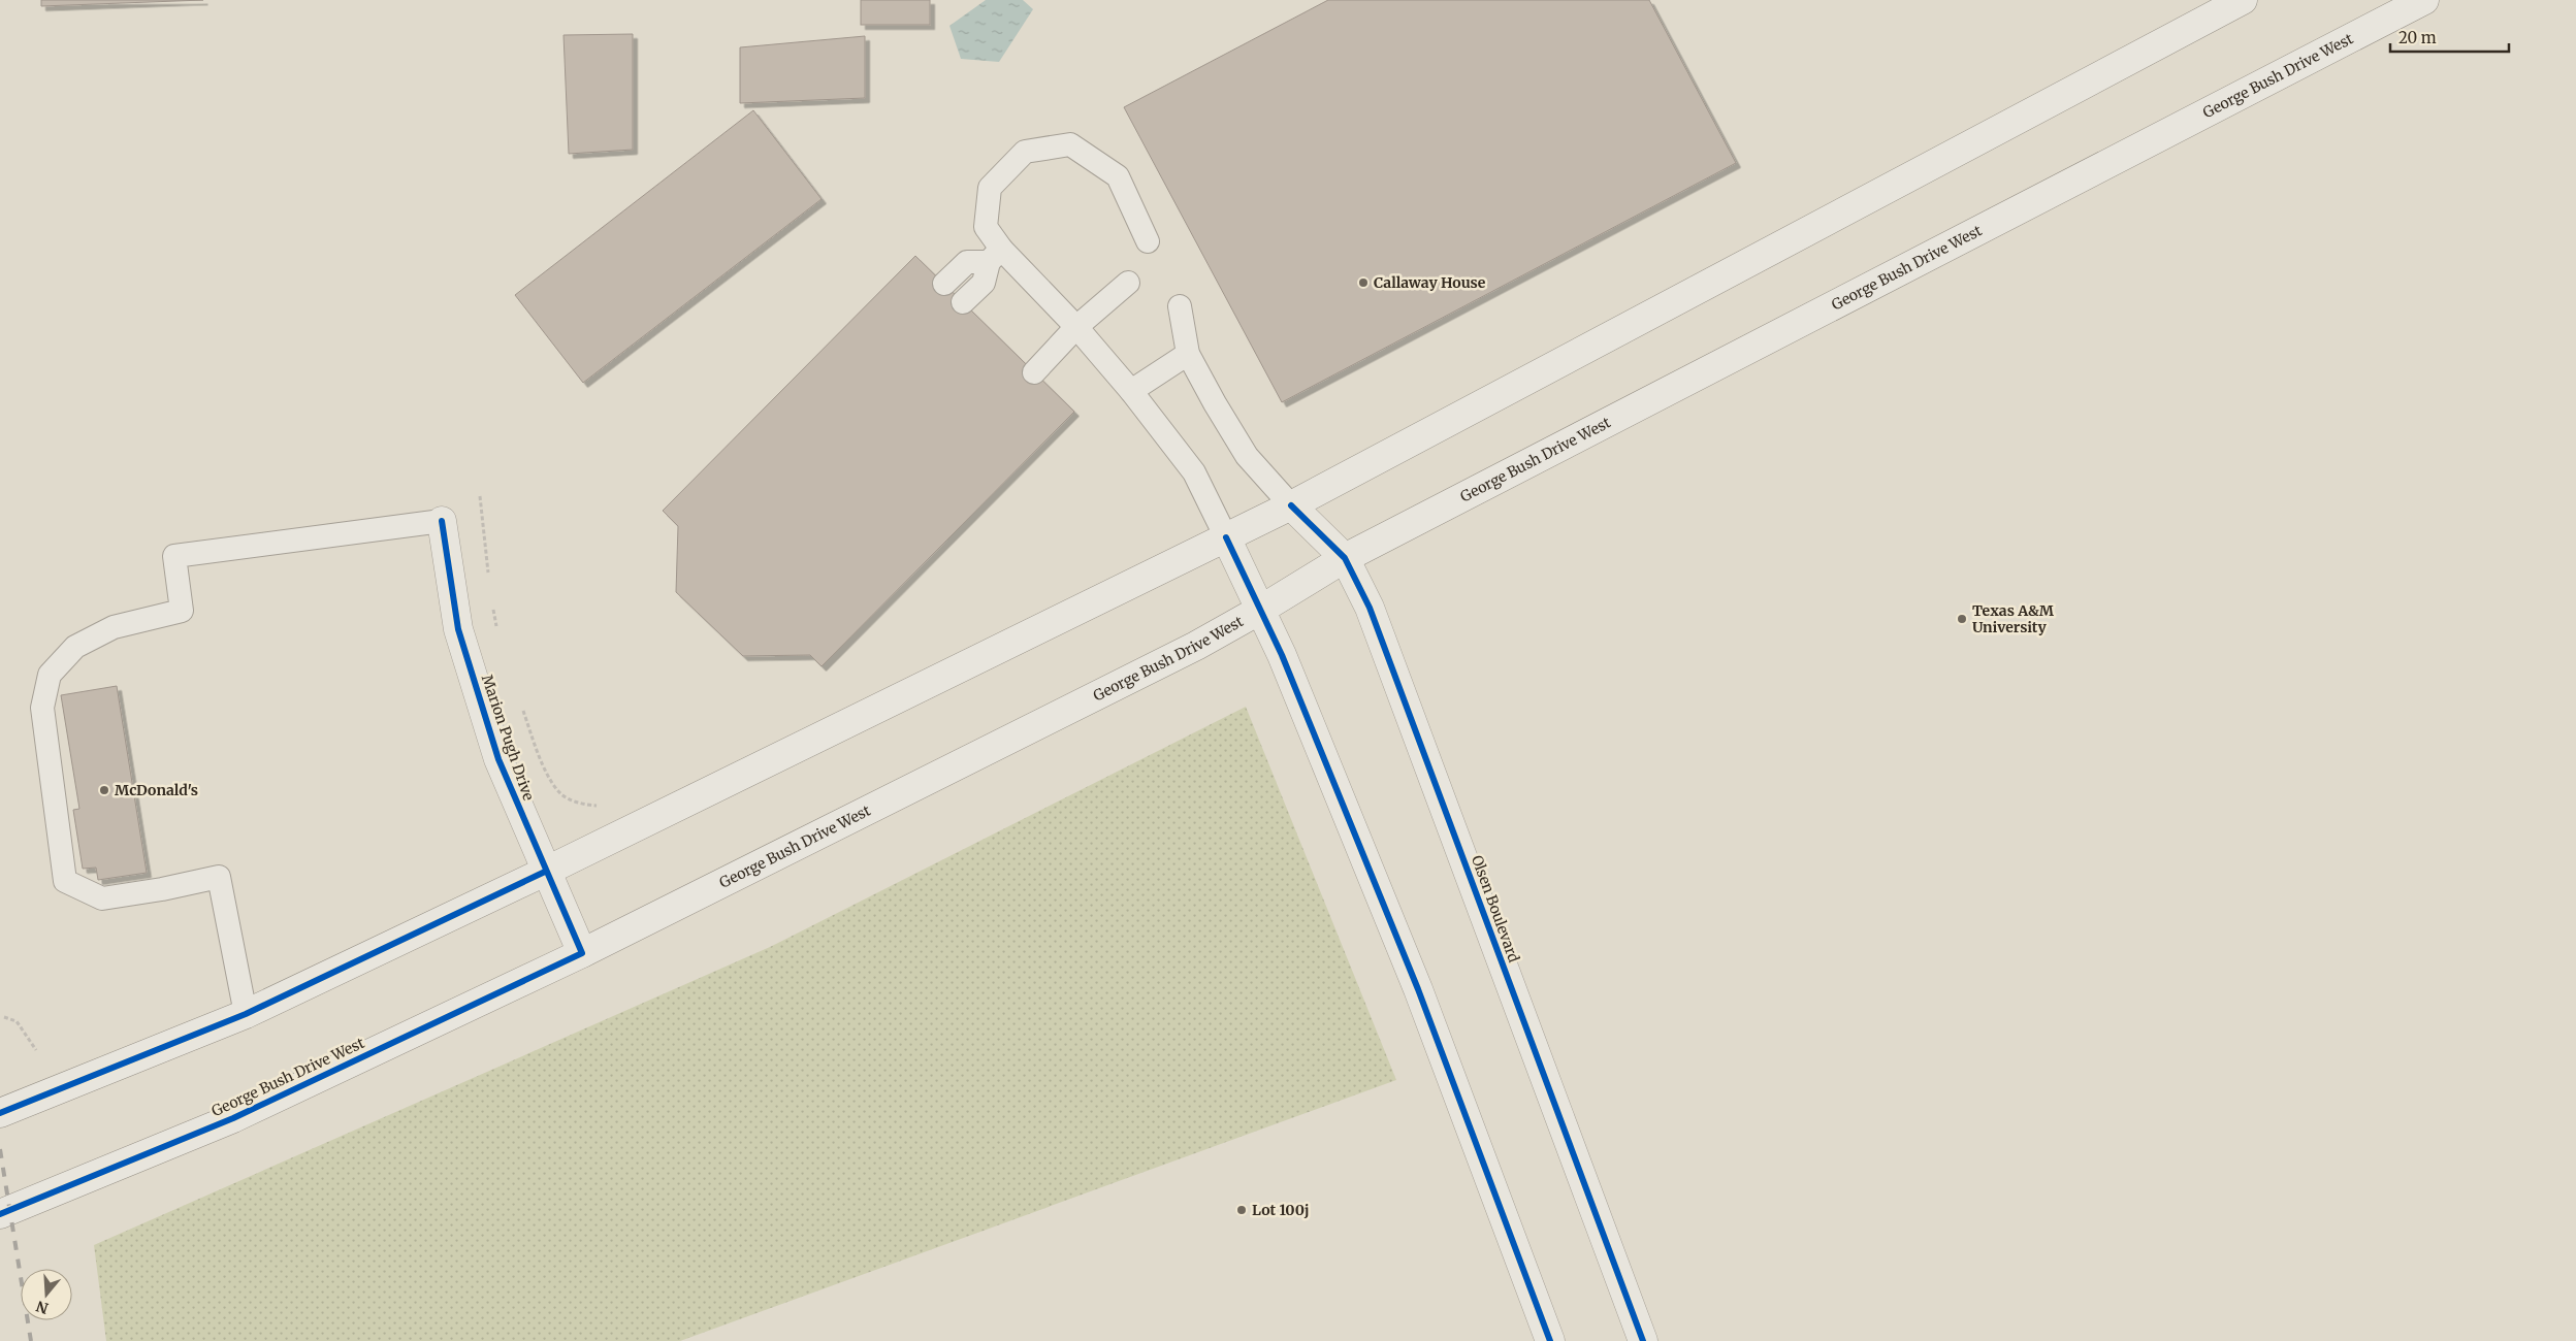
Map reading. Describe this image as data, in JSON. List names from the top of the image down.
{
  "streets": {
    "main road": ["George Bush Drive West", "Marion Pugh Drive", "Olsen Boulevard"]
  },
  "crossings": [
    ["George Bush Drive West", "Marion Pugh Drive"],
    ["George Bush Drive West", "Olsen Boulevard"]
  ],
  "places": [
    "Callaway House",
    "Texas A&M University",
    "McDonald's",
    "Lot 100j"
  ],
  "scale_bar": "20 m",
  "north": "bottom"
}
